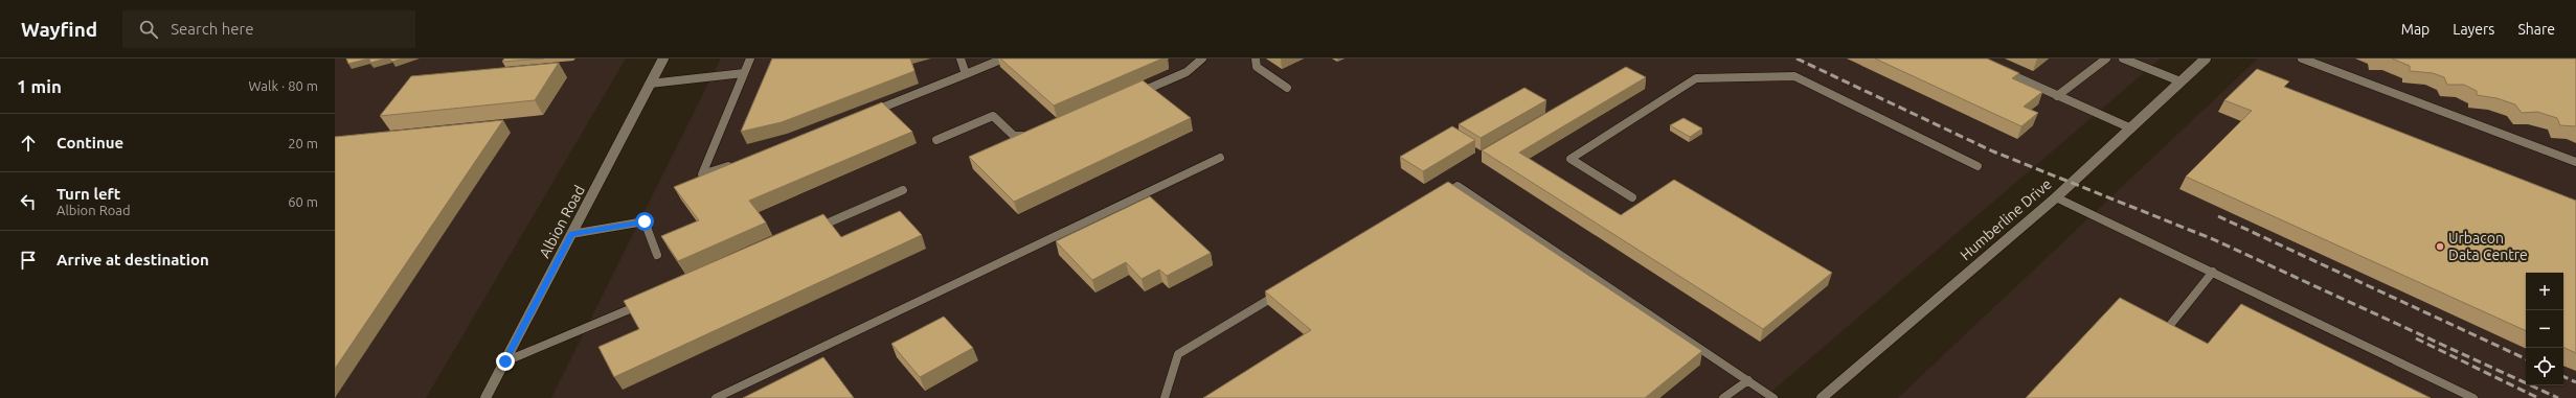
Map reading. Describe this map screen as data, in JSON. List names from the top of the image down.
{
  "streets": {
    "street": ["Humberline Drive", "Albion Road"]
  },
  "places": ["Urbacon Data Centre"],
  "page": {
    "header": "Wayfind",
    "search": "Search here",
    "nav": ["Map", "Layers", "Share"],
    "heading": ["1 min", "Walk · 80 m"],
    "list": [
      ["Continue", "20 m"],
      ["Turn left", "Albion Road", "60 m"],
      "Arrive at destination"
    ],
    "map_buttons": ["+", "−"]
  }
}
